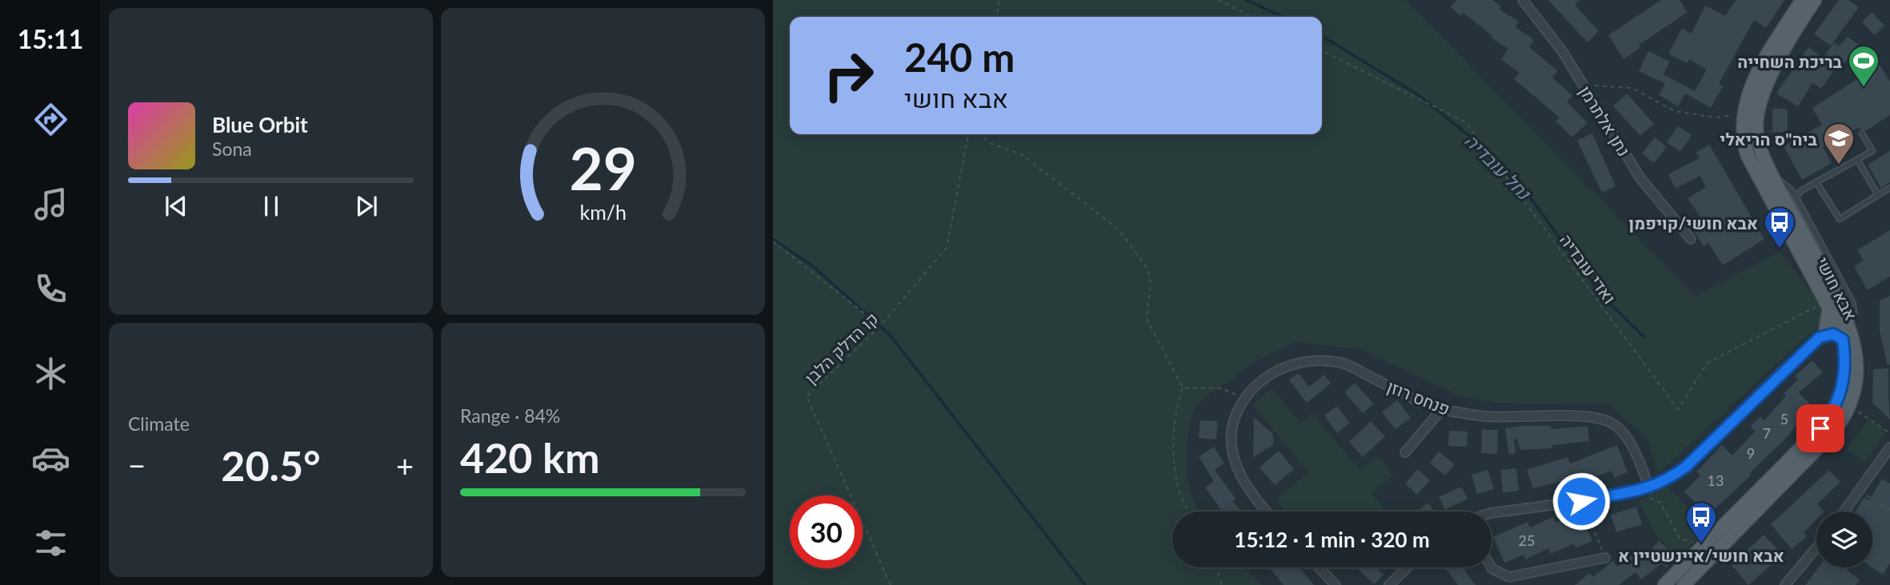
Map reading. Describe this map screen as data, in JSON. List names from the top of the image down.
{
  "streets": {
    "main road": ["אבא חושי"],
    "street": ["נתן אלתרמן", "פנחס רוזן"],
    "path": ["ואדי עובדיה", "קו הדלק הלבן"]
  },
  "crossings": [
    ["ואדי עובדיה", "אבא חושי"]
  ],
  "water": ["נחל עובדיה"],
  "places": {
    "sports": ["בריכת השחייה"],
    "school or university": ["ביה\"ס הריאלי"],
    "bus stop": ["אבא חושי/קויפמן", "אבא חושי/איינשטיין א"]
  },
  "house_numbers": [
    "5",
    "7",
    "9",
    "13",
    "25"
  ],
  "page": {
    "tabs": "15:11",
    "turn": ["240 m", "אבא חושי"],
    "song": ["Blue Orbit", "Sona"],
    "tile": [
      "Climate",
      ["Range · 84%", "420 km"]
    ],
    "heat": ["−", "20.5°", "+"],
    "limit": "30",
    "trip": "15:12 · 1 min · 320 m",
    "gauge": ["29", "km/h"]
  }
}
